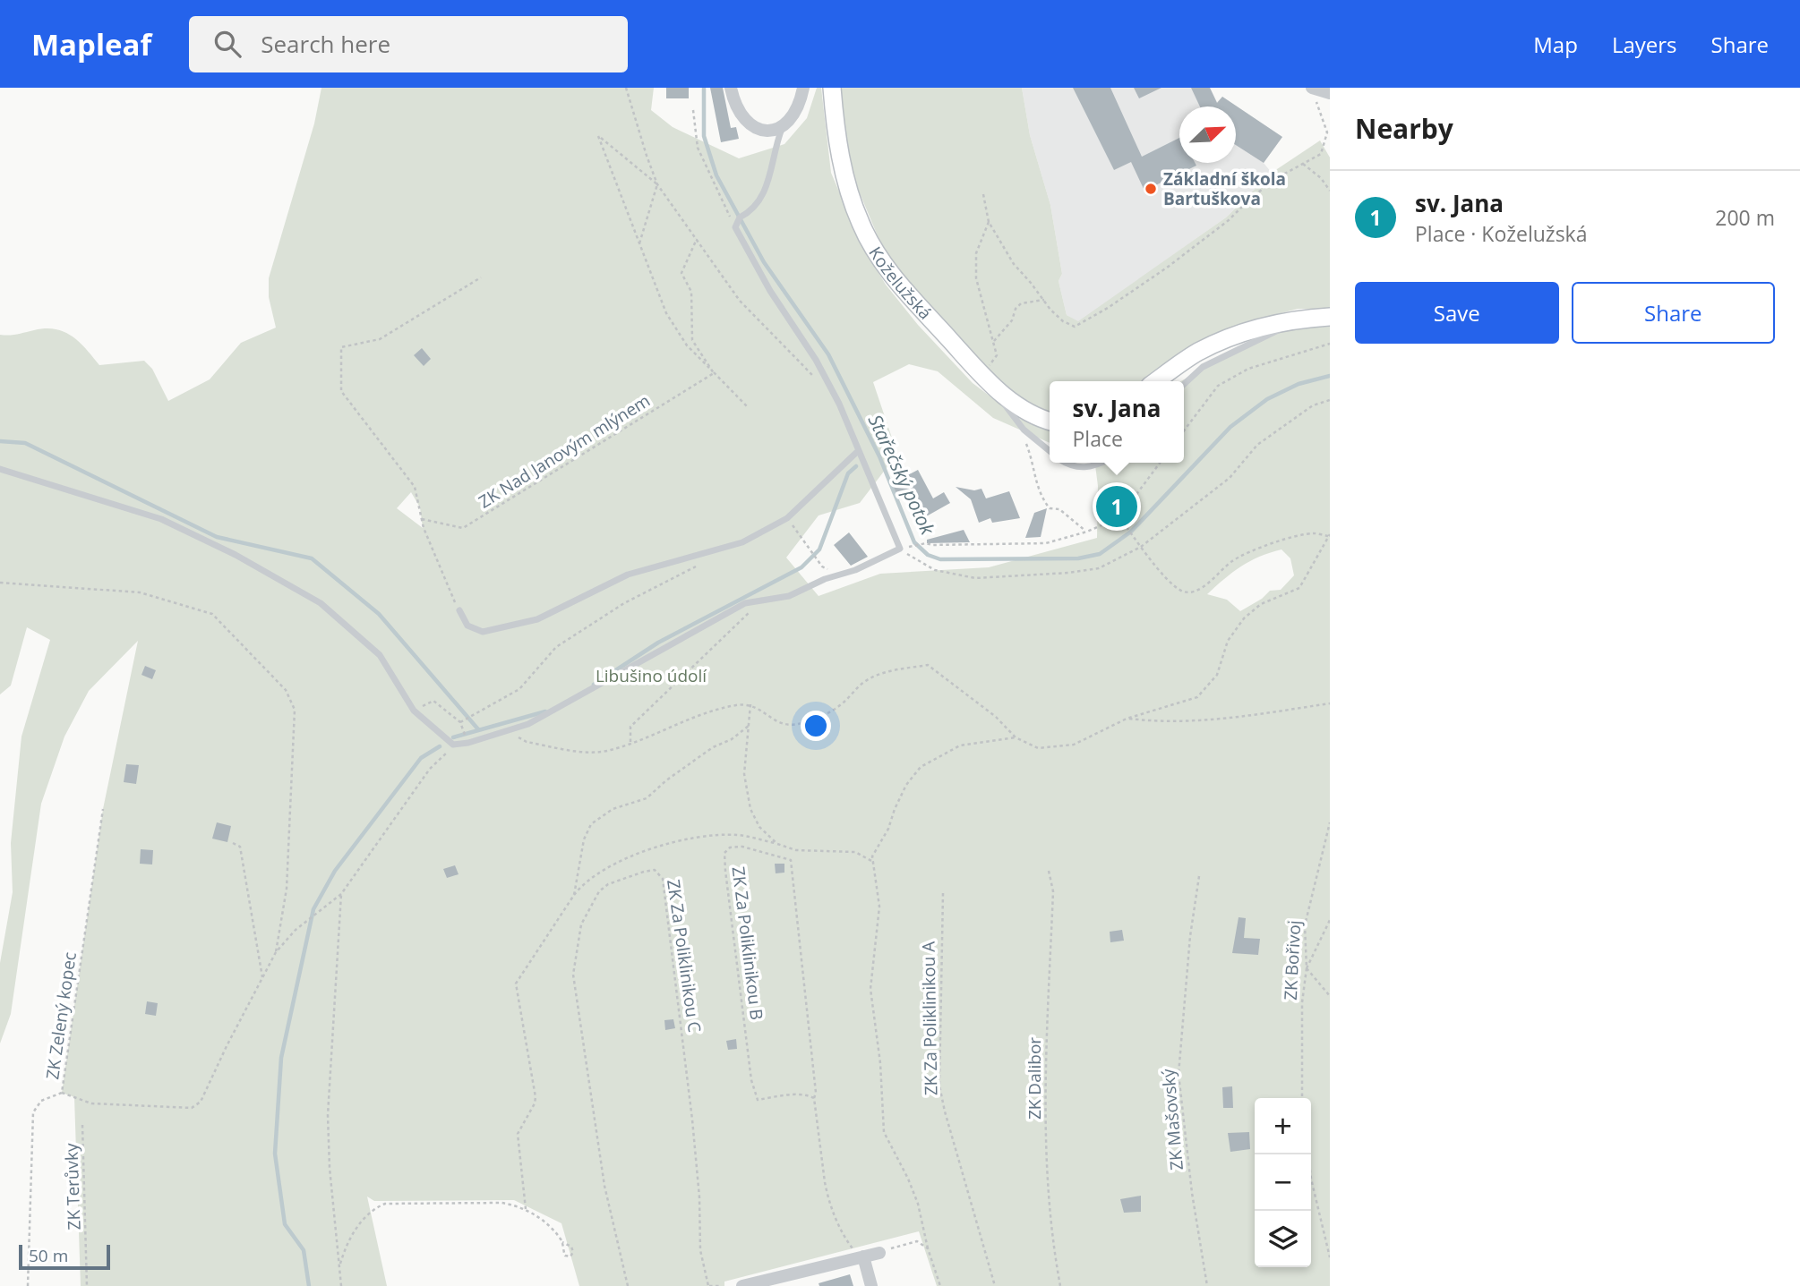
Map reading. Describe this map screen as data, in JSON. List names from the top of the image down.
{
  "streets": {
    "main road": ["Koželužská"],
    "path": [
      "ZK Nad Janovým mlýnem",
      "ZK Za Poliklinikou B",
      "ZK Za Poliklinikou C",
      "ZK Bořivoj",
      "ZK Zelený kopec",
      "ZK Za Poliklinikou A",
      "ZK Dalibor",
      "ZK Mašovský",
      "ZK Terůvky"
    ]
  },
  "water": ["Stařečský potok"],
  "parks": ["Libušino údolí"],
  "places": ["Základní škola Bartuškova"],
  "scale_bar": "50 m",
  "north": "top right",
  "page": {
    "header": "Mapleaf",
    "search": "Search here",
    "nav": ["Map", "Layers", "Share"],
    "heading": "Nearby",
    "list": [
      {
        "mark": "1",
        "name": "sv. Jana",
        "note": "Place · Koželužská",
        "value": "200 m"
      }
    ],
    "buttons": ["Save", "Share"],
    "popup": ["sv. Jana", "Place"],
    "pins": "1",
    "map_buttons": ["+", "−"],
    "scale": "50 m"
  }
}
